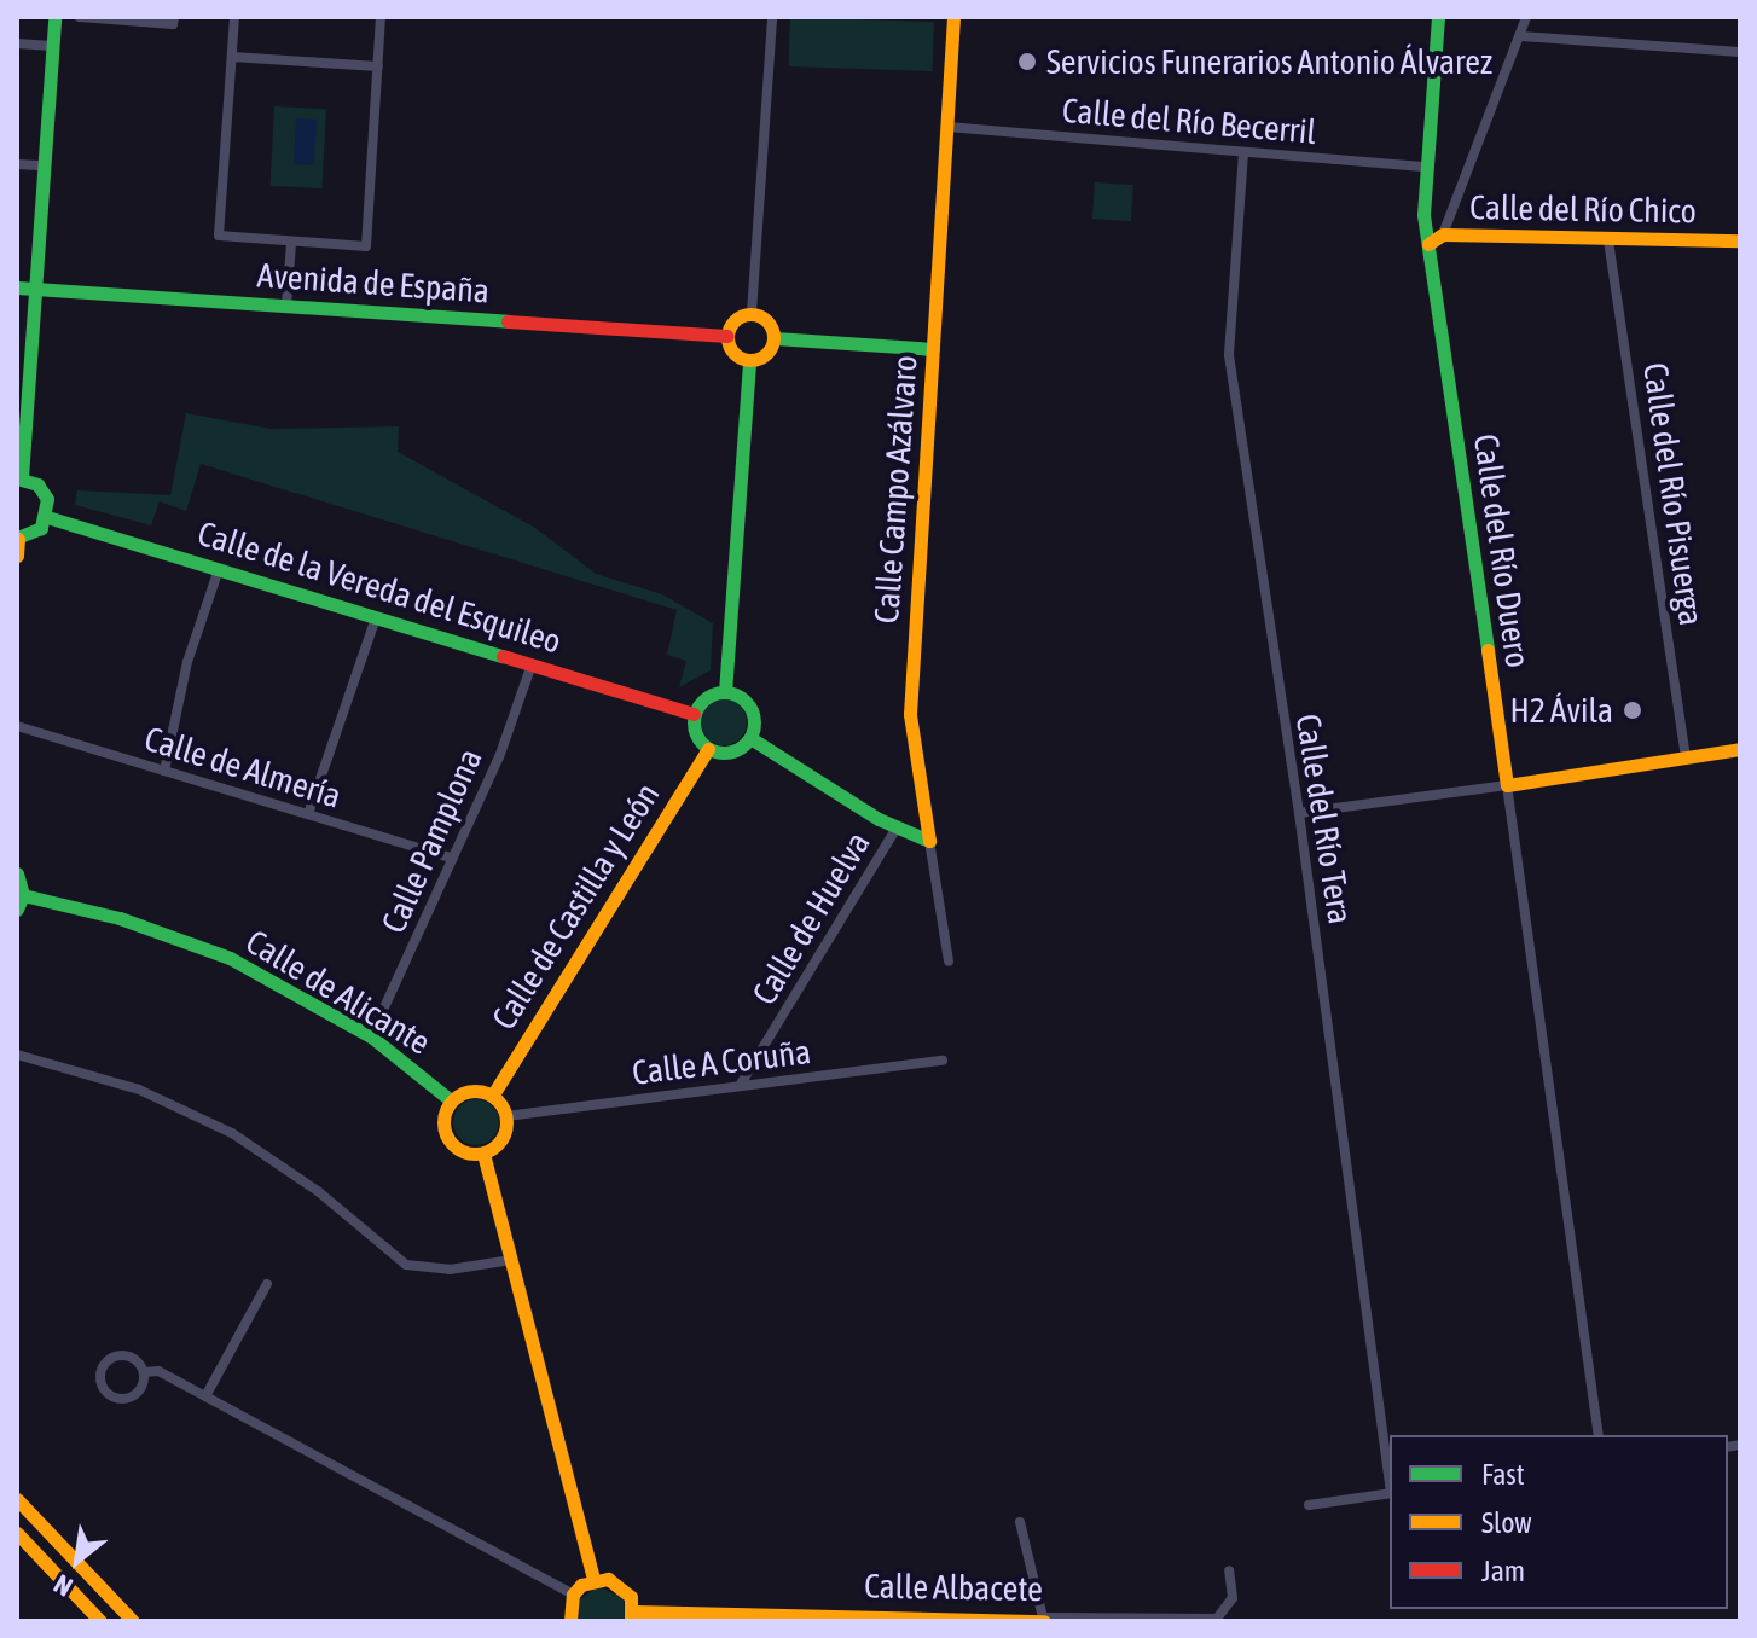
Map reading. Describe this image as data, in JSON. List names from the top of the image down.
{
  "streets": {
    "main road": [
      "Calle del Río Chico",
      "Avenida de España",
      "Calle Campo Azálvaro",
      "Calle del Río Duero",
      "Calle de la Vereda del Esquileo",
      "Calle de Castilla y León",
      "Calle de Alicante",
      "Calle Albacete"
    ],
    "street": [
      "Calle del Río Becerril",
      "Calle del Río Pisuerga",
      "Calle de Almería",
      "Calle del Río Tera",
      "Calle Pamplona",
      "Calle de Huelva",
      "Calle A Coruña"
    ]
  },
  "crossings": [
    ["Calle del Río Becerril", "Calle Campo Azálvaro"],
    ["Calle del Río Becerril", "Calle del Río Duero"],
    ["Calle del Río Becerril", "Calle del Río Tera"],
    ["Calle del Río Chico", "Calle del Río Pisuerga"],
    ["Calle del Río Chico", "Calle del Río Duero"],
    ["Calle de la Vereda del Esquileo", "Calle Pamplona"],
    ["Calle de la Vereda del Esquileo", "Calle de Castilla y León"],
    ["Calle de Almería", "Calle Pamplona"],
    ["Calle Pamplona", "Calle de Alicante"],
    ["Calle de Castilla y León", "Calle de Alicante"],
    ["Calle de Castilla y León", "Calle A Coruña"],
    ["Calle de Huelva", "Calle A Coruña"],
    ["Calle de Alicante", "Calle A Coruña"]
  ],
  "places": ["Servicios Funerarios Antonio Álvarez", "H2 Ávila"],
  "legend": ["Fast", "Slow", "Jam"],
  "north": "bottom left"
}
